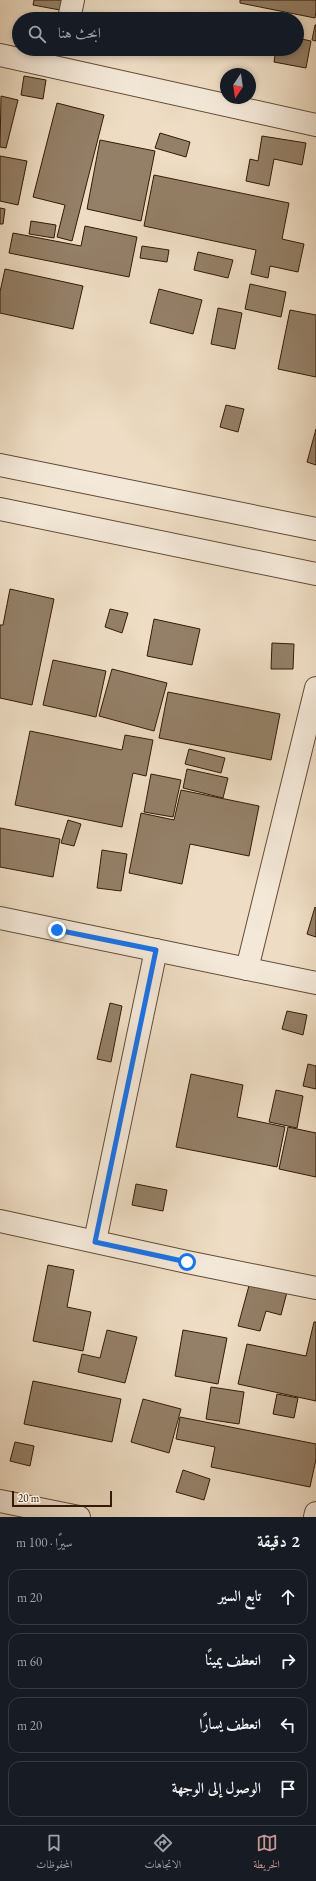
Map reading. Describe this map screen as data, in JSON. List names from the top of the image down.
{
  "scale_bar": "20 m",
  "north": "bottom",
  "page": {
    "search": "ابحث هنا",
    "scale": "20 m",
    "heading": ["2 دقيقة", "سيرًا · 100 m"],
    "list": [
      ["تابع السير", "20 m"],
      ["انعطف يمينًا", "60 m"],
      ["انعطف يسارًا", "20 m"],
      "الوصول إلى الوجهة"
    ],
    "nav": ["الخريطة", "الاتجاهات", "المحفوظات"]
  }
}
